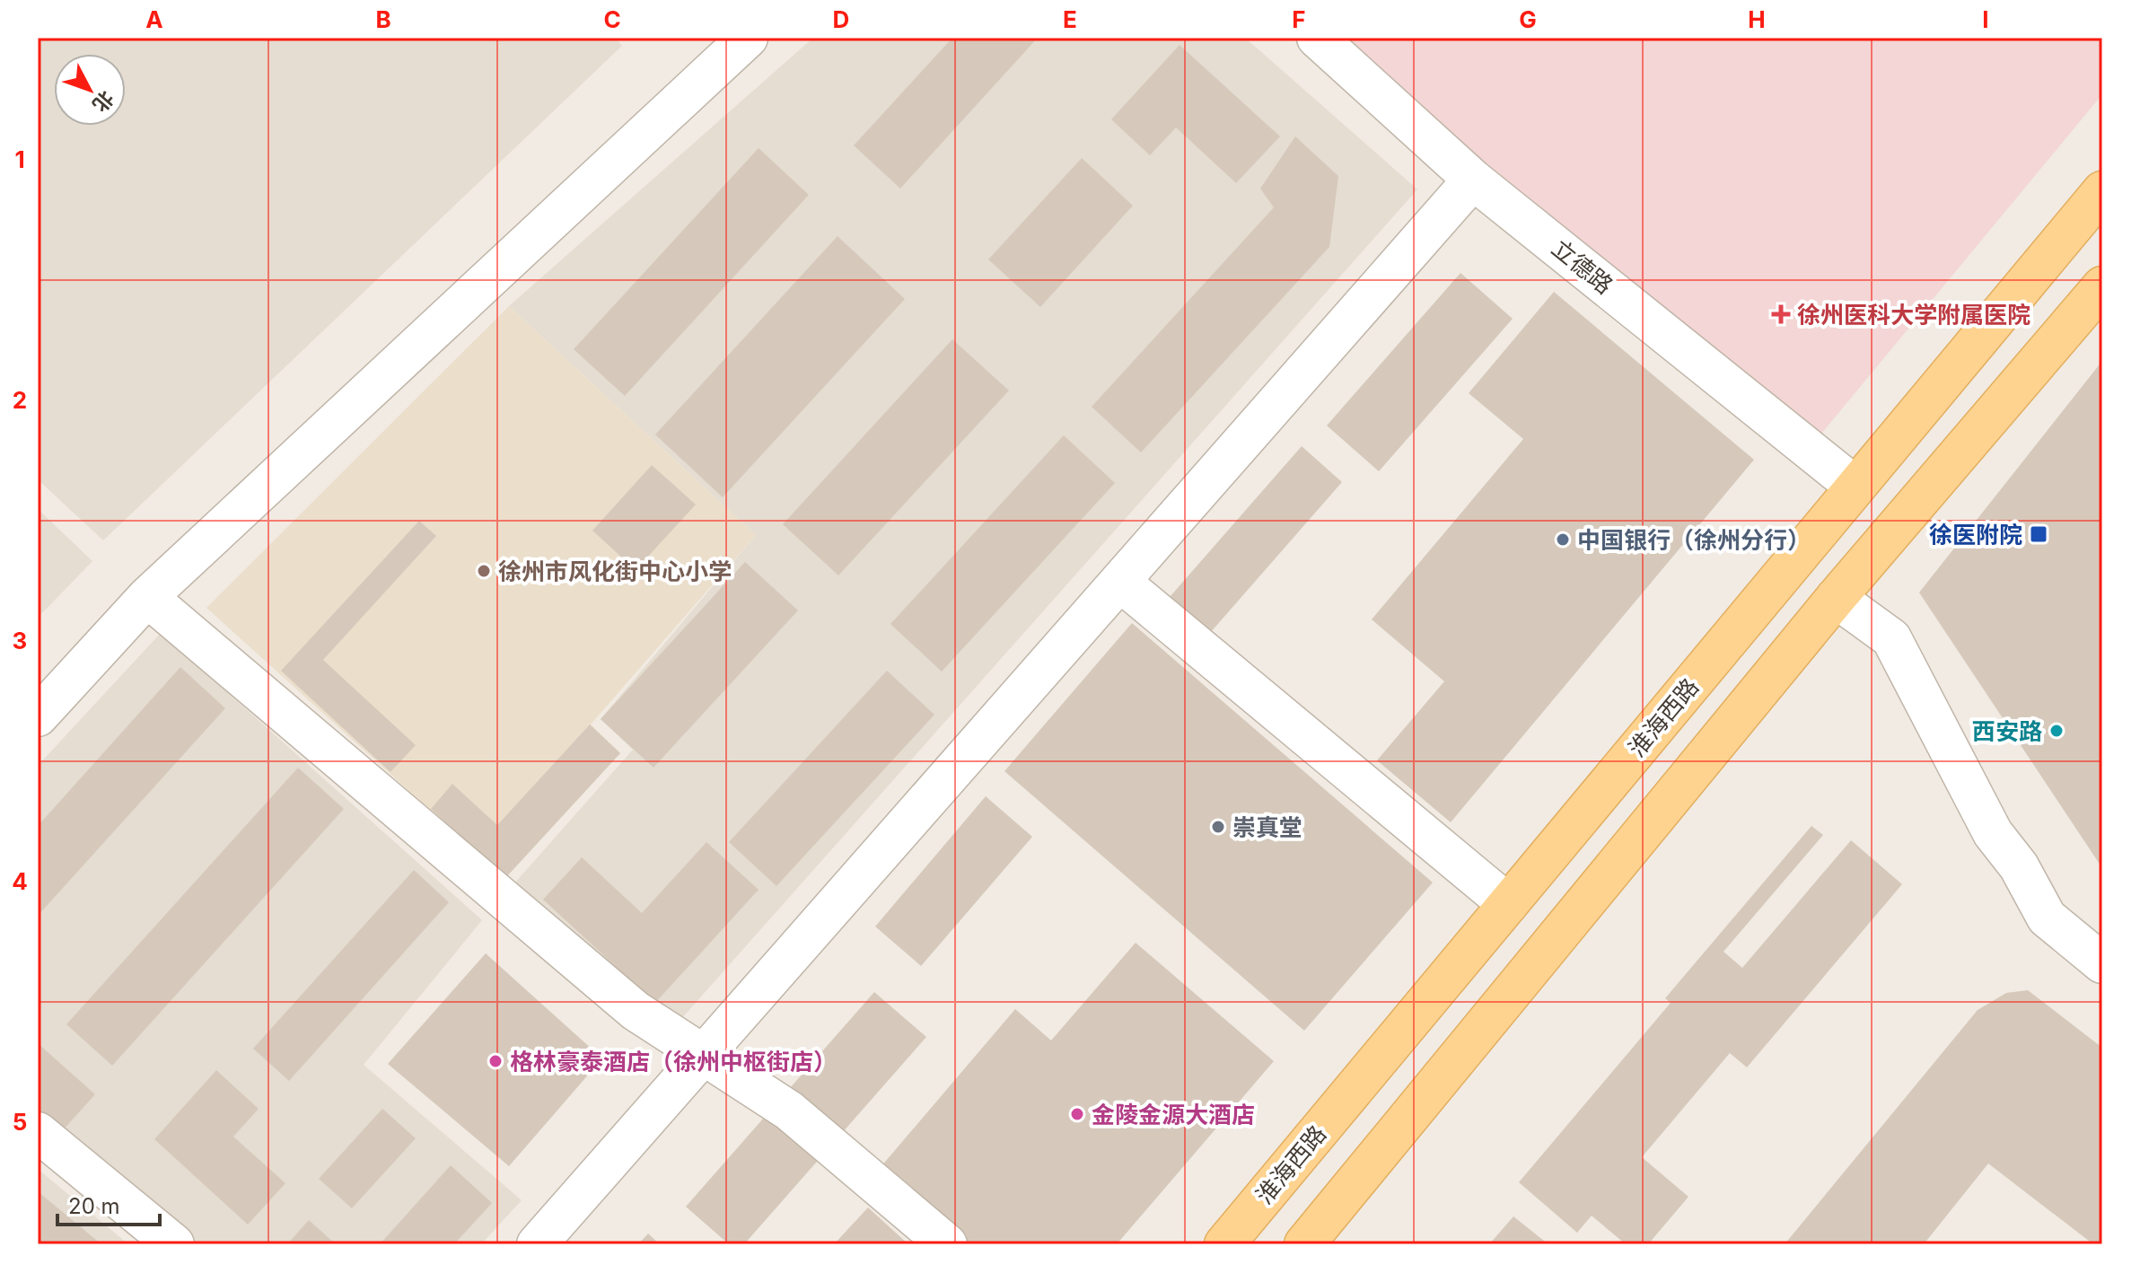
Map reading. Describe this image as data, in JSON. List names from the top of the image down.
{
  "streets": {
    "main road": ["淮海西路"],
    "street": ["立德路"]
  },
  "crossings": [
    ["立德路", "淮海西路"]
  ],
  "places": {
    "health": ["徐州医科大学附属医院"],
    "transit": ["徐医附院"],
    "other": [
      "中国银行（徐州分行）",
      "徐州市风化街中心小学",
      "西安路",
      "崇真堂",
      "格林豪泰酒店（徐州中枢街店）",
      "金陵金源大酒店"
    ]
  },
  "scale_bar": "20 m",
  "north": "bottom right",
  "grid": {
    "columns": [
      "A",
      "B",
      "C",
      "D",
      "E",
      "F",
      "G",
      "H",
      "I"
    ],
    "rows": [
      "1",
      "2",
      "3",
      "4",
      "5"
    ]
  }
}
